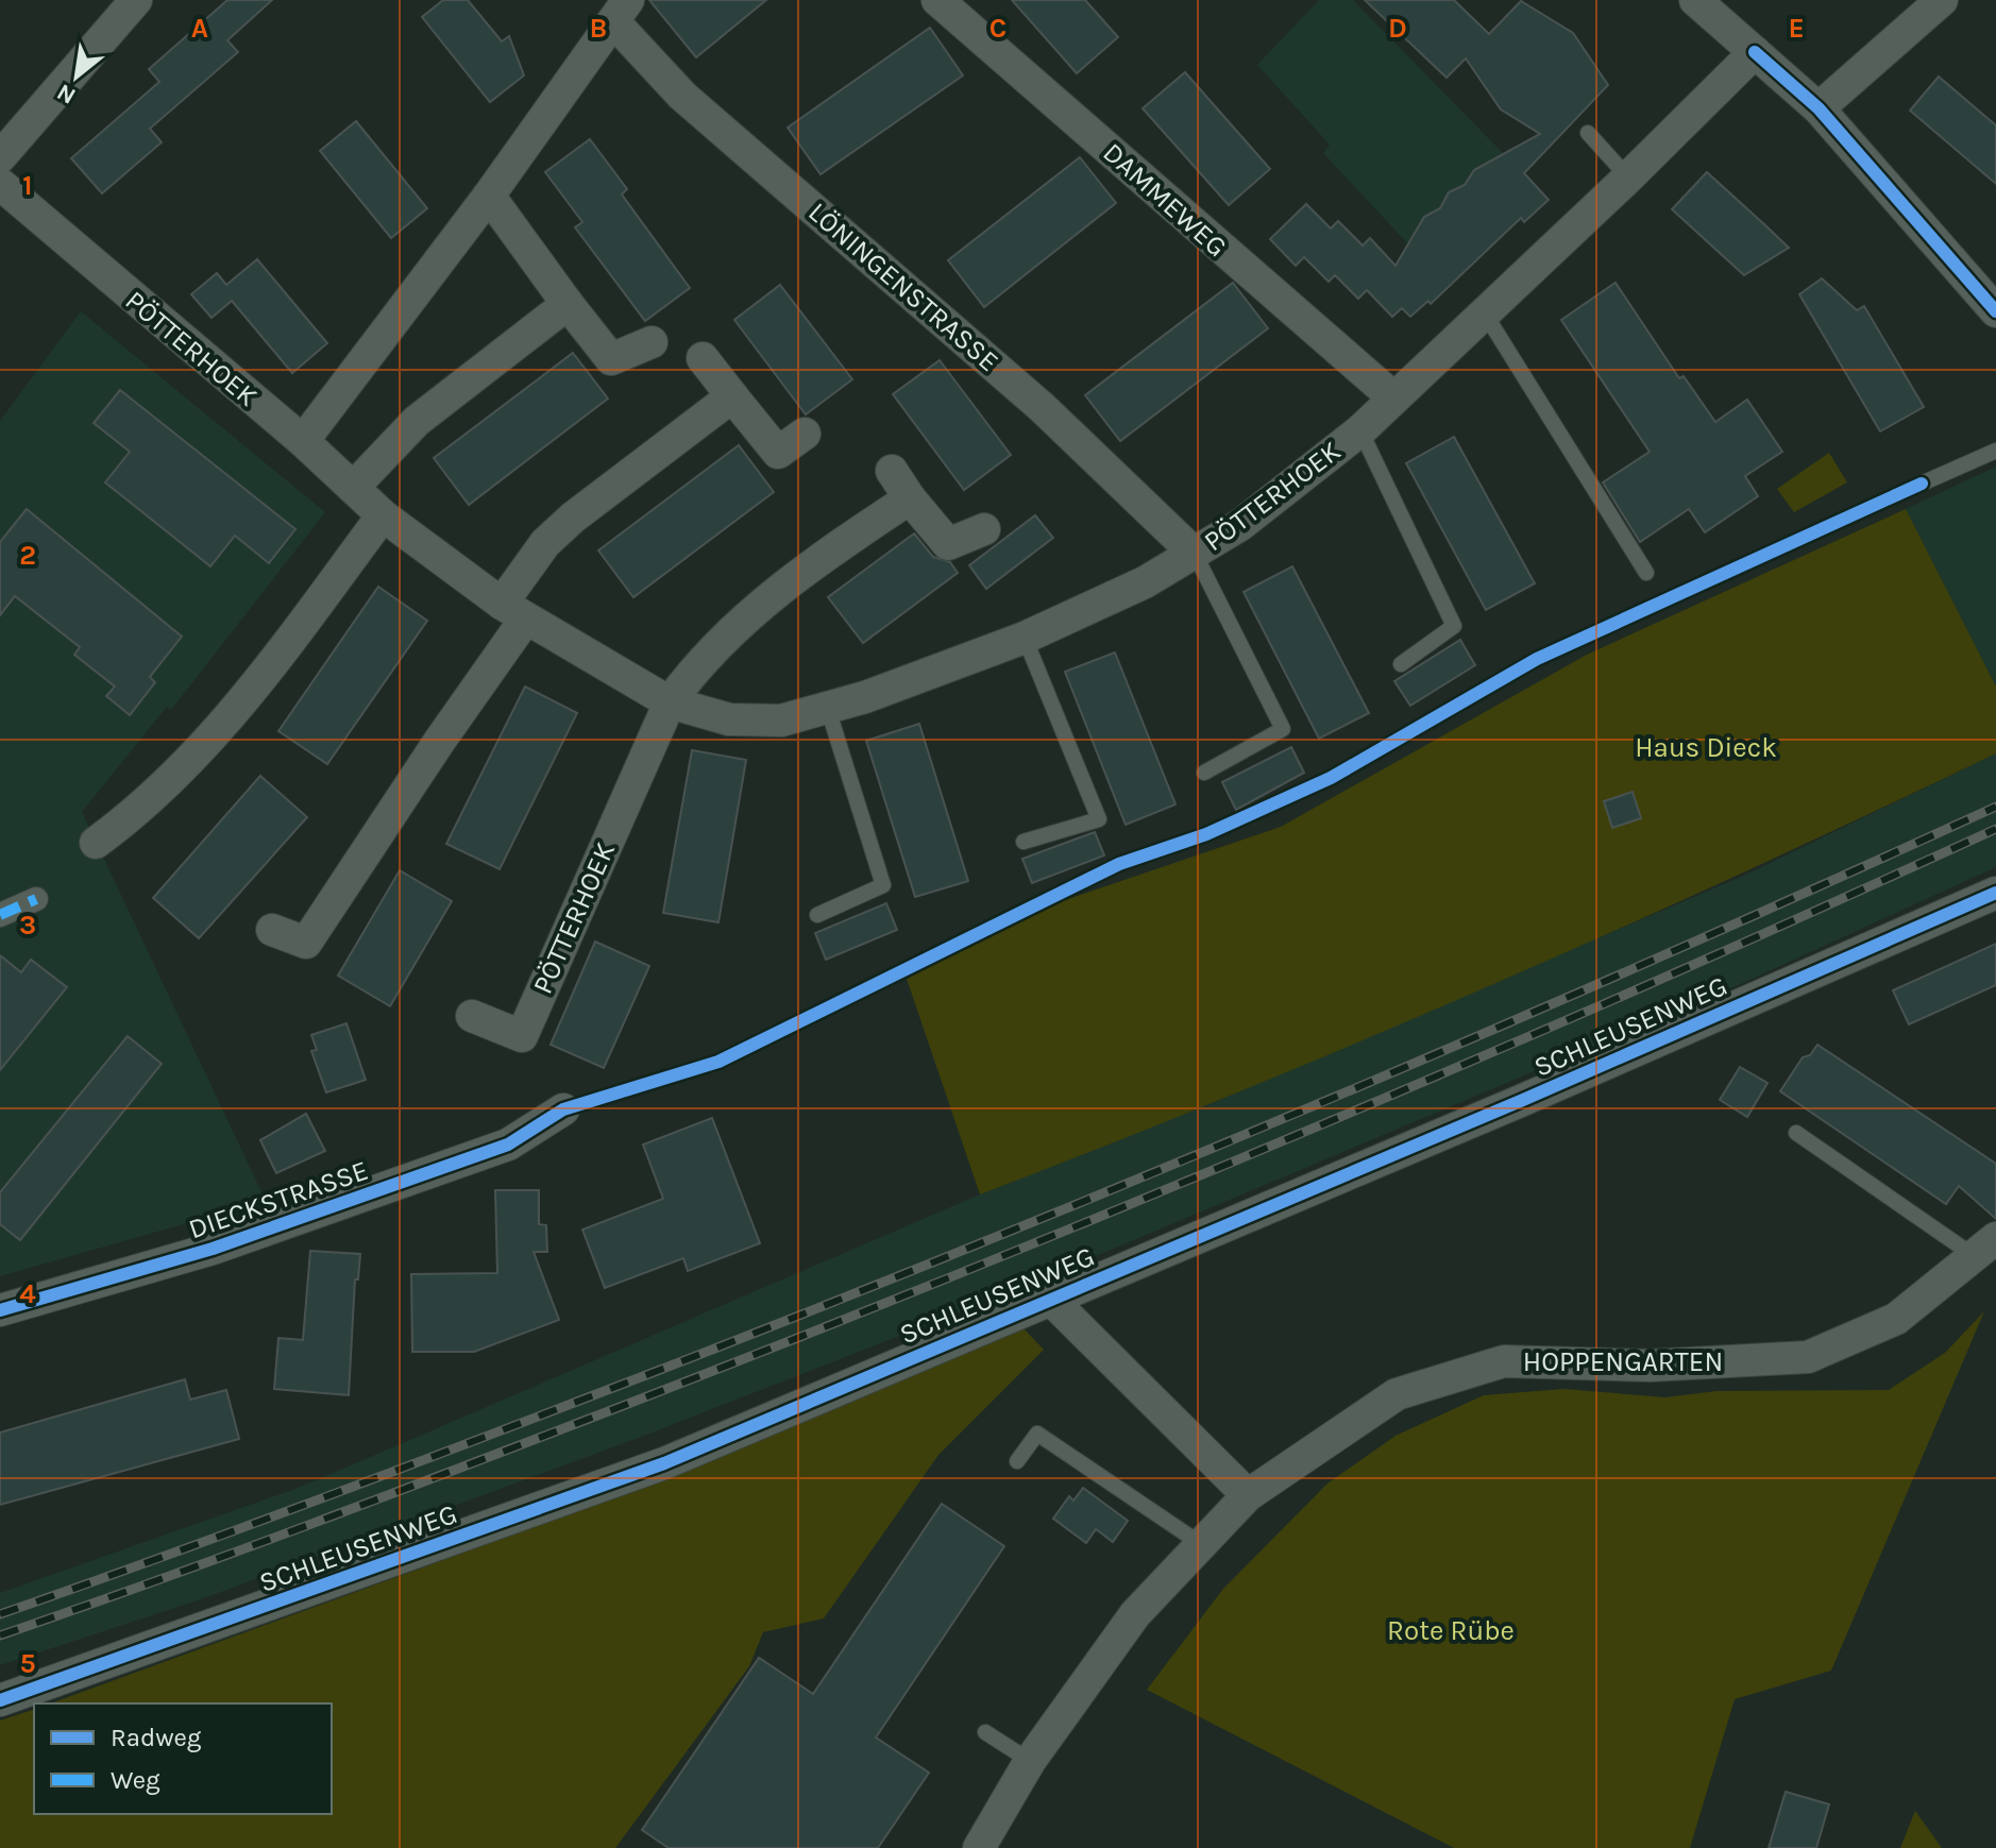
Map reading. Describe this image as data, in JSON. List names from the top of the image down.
{
  "streets": {
    "street": [
      "DAMMEWEG",
      "LÖNINGENSTRASSE",
      "PÖTTERHOEK",
      "SCHLEUSENWEG",
      "DIECKSTRASSE",
      "HOPPENGARTEN"
    ]
  },
  "crossings": [
    ["DAMMEWEG", "PÖTTERHOEK"],
    ["LÖNINGENSTRASSE", "PÖTTERHOEK"]
  ],
  "parks": ["Haus Dieck", "Rote Rübe"],
  "legend": ["Radweg", "Weg"],
  "north": "bottom left",
  "grid": {
    "columns": [
      "A",
      "B",
      "C",
      "D",
      "E"
    ],
    "rows": [
      "1",
      "2",
      "3",
      "4",
      "5"
    ]
  }
}
